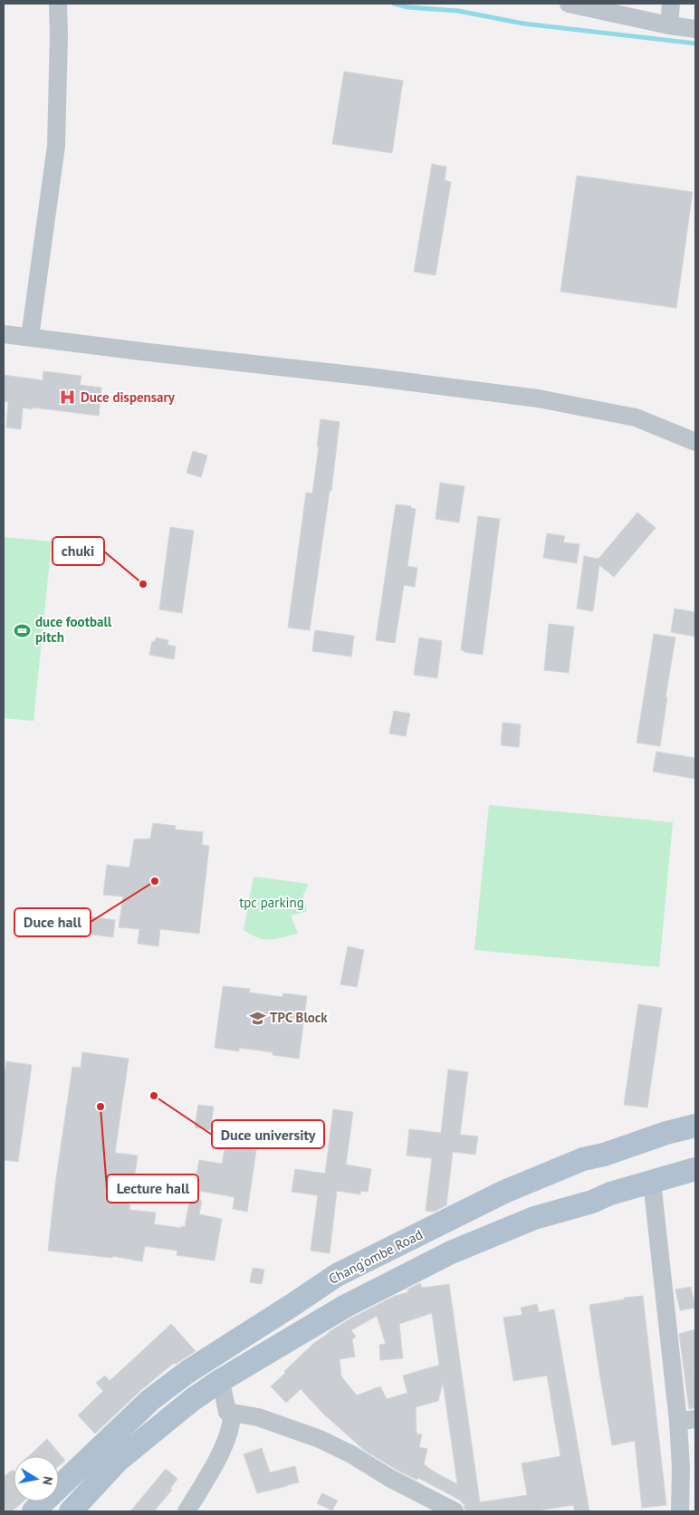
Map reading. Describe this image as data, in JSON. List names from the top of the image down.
{
  "streets": {
    "main road": ["Chang'ombe Road"]
  },
  "parks": ["tpc parking"],
  "places": {
    "hospital": ["Duce dispensary"],
    "other": [
      "chuki",
      "Duce hall",
      "Duce university",
      "Lecture hall"
    ],
    "sports": ["duce football pitch"],
    "school or university": ["TPC Block"]
  },
  "north": "right"
}
